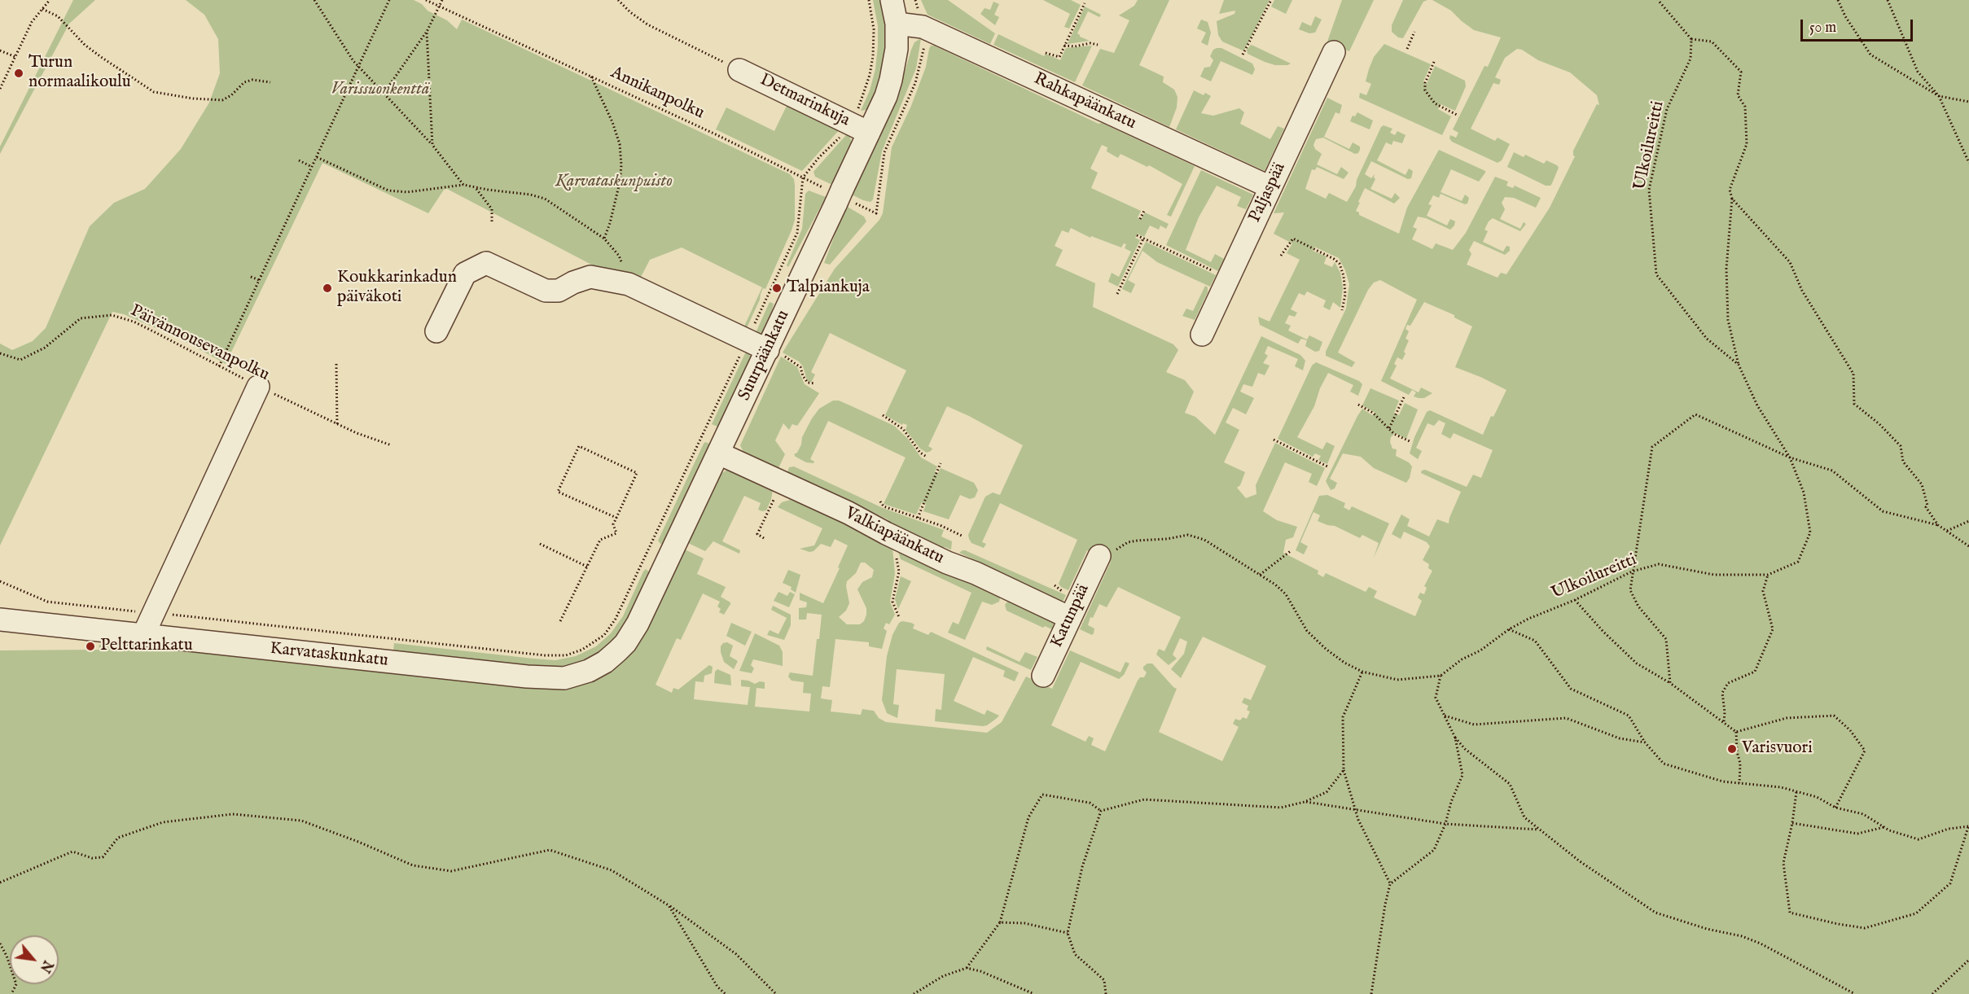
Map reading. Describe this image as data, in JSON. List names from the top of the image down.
{
  "streets": {
    "street": [
      "Detmarinkuja",
      "Rahkapäänkatu",
      "Paljaspää",
      "Suurpäänkatu",
      "Valkiapäänkatu",
      "Katunpää",
      "Karvataskunkatu"
    ],
    "path": ["Annikanpolku", "Ulkoilureitti", "Päivännousevanpolku"]
  },
  "crossings": [
    ["Annikanpolku", "Suurpäänkatu"],
    ["Detmarinkuja", "Suurpäänkatu"],
    ["Rahkapäänkatu", "Paljaspää"],
    ["Rahkapäänkatu", "Suurpäänkatu"],
    ["Suurpäänkatu", "Valkiapäänkatu"],
    ["Suurpäänkatu", "Karvataskunkatu"],
    ["Valkiapäänkatu", "Katunpää"]
  ],
  "parks": ["Varissuonkenttä", "Karvataskunpuisto"],
  "places": [
    "Turun normaalikoulu",
    "Koukkarinkadun päiväkoti",
    "Talpiankuja",
    "Pelttarinkatu",
    "Varisvuori"
  ],
  "scale_bar": "50 m",
  "north": "bottom right"
}
